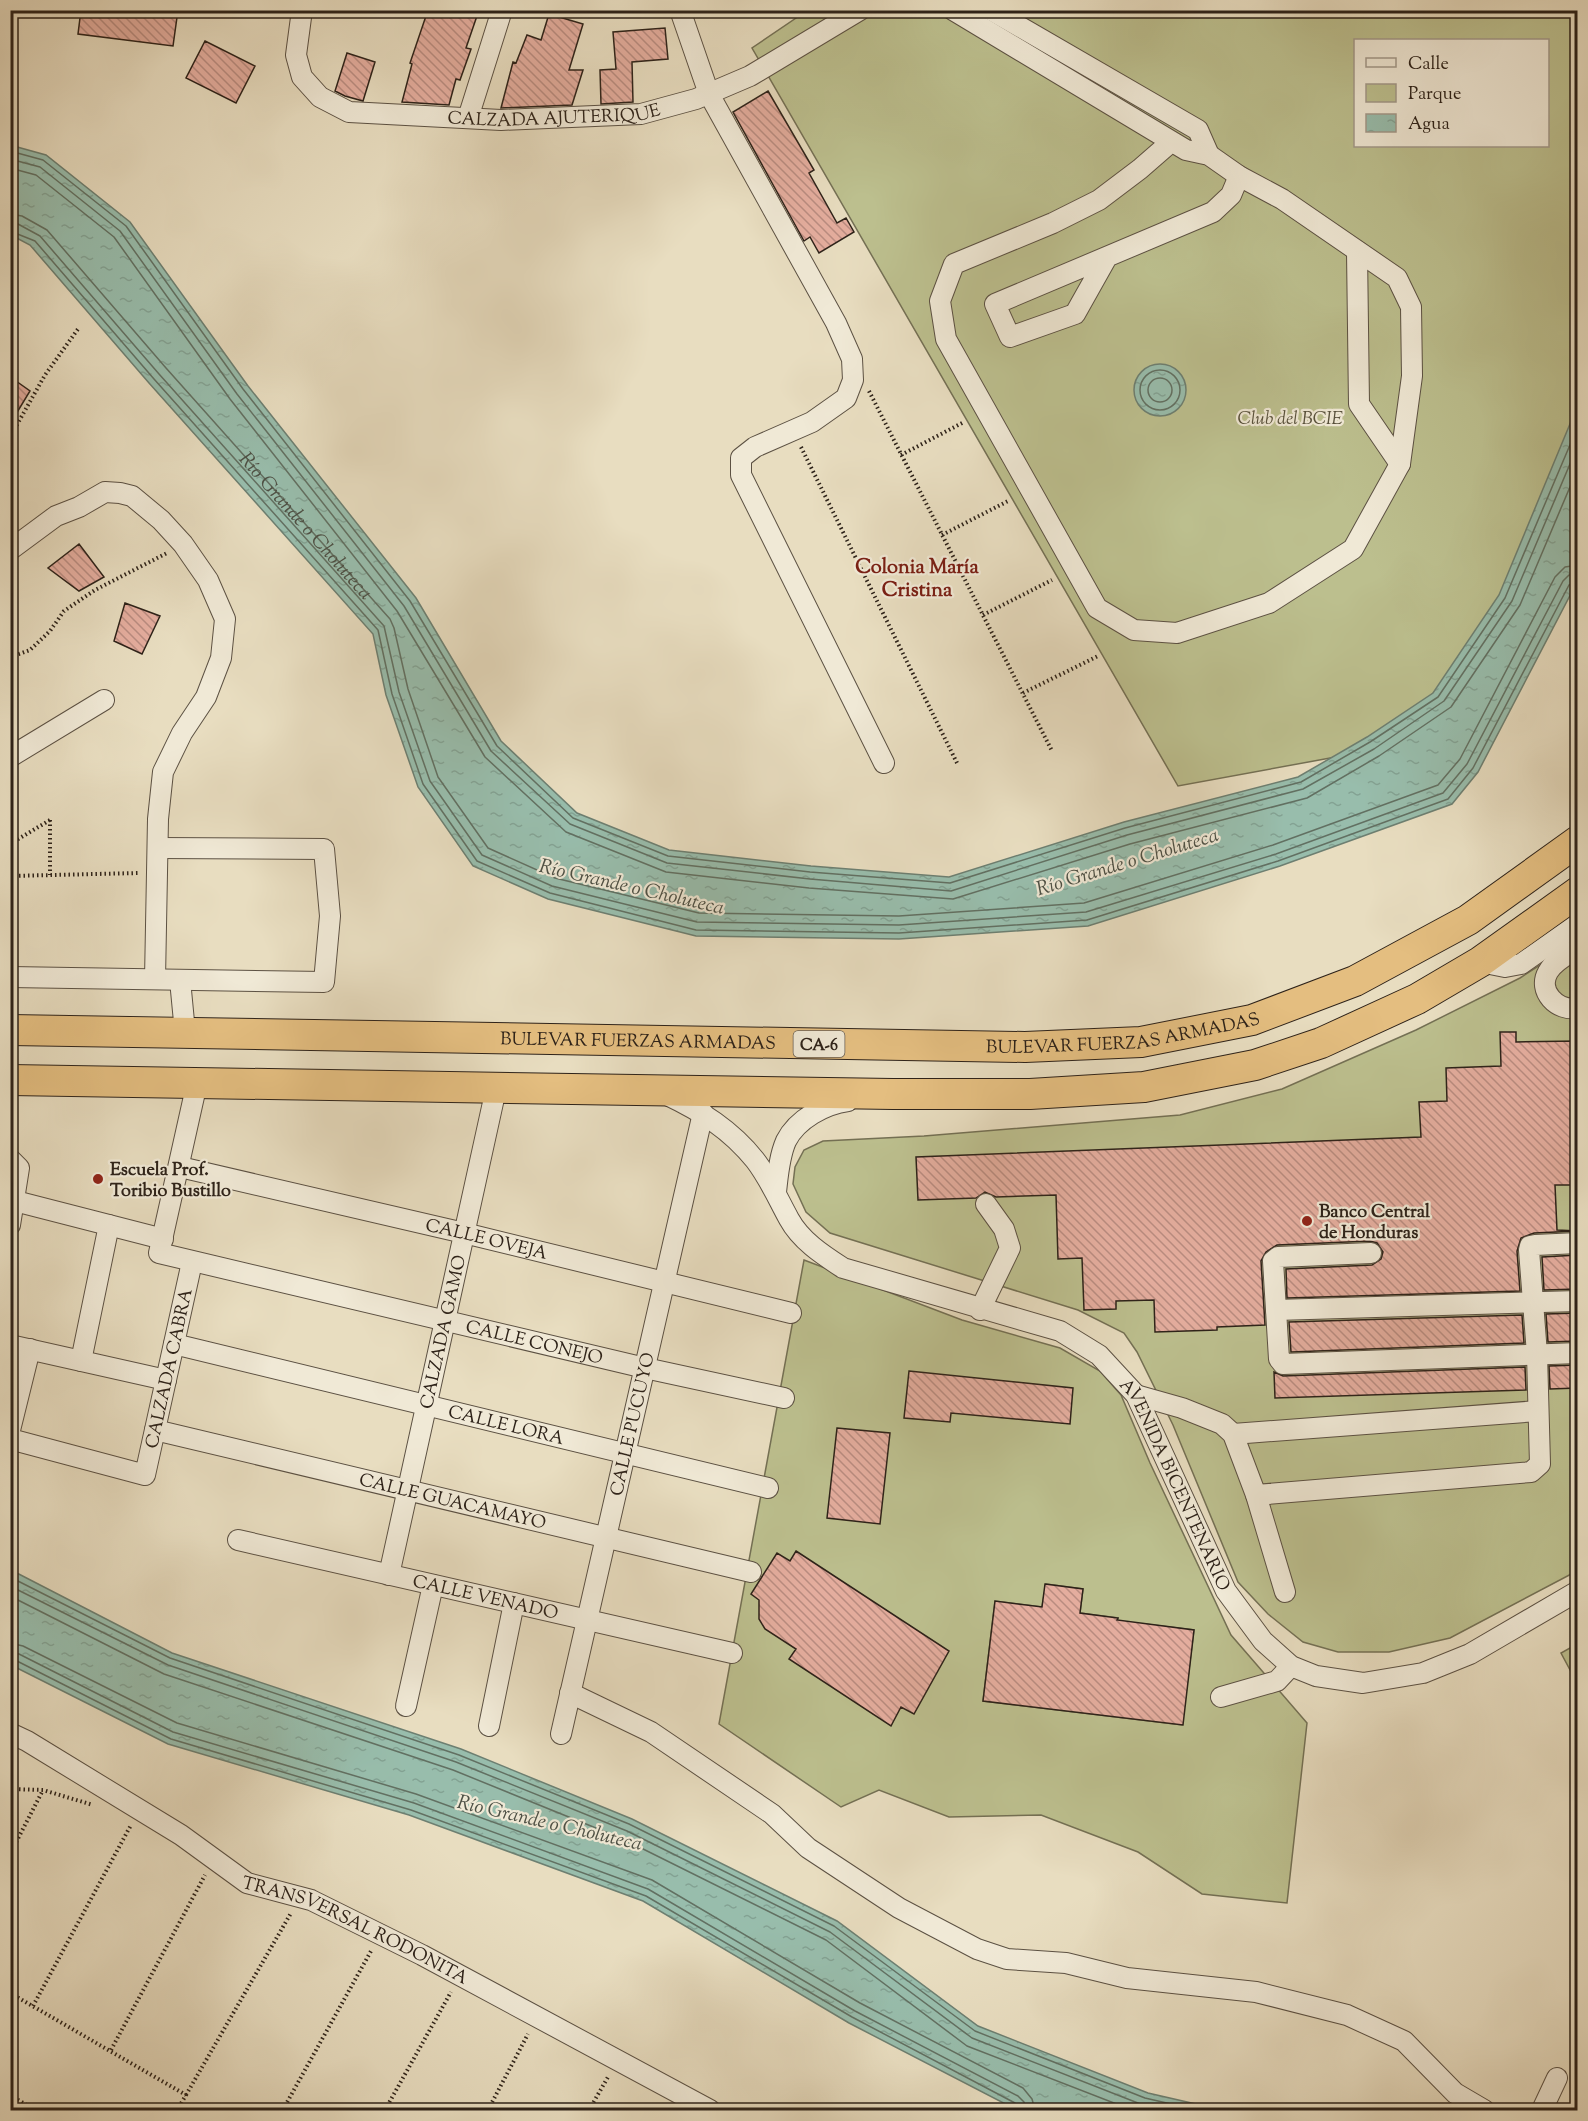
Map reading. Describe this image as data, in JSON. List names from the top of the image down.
{
  "streets": {
    "highway": ["BULEVAR FUERZAS ARMADAS", "CA-6"],
    "street": [
      "CALZADA AJUTERIQUE",
      "CALLE OVEJA",
      "CALZADA GAMO",
      "CALLE CONEJO",
      "CALZADA CABRA",
      "CALLE LORA",
      "CALLE PUCUYO",
      "AVENIDA BICENTENARIO",
      "CALLE GUACAMAYO",
      "CALLE VENADO",
      "TRANSVERSAL RODONITA"
    ]
  },
  "crossings": [
    ["CALLE OVEJA", "CALZADA GAMO"],
    ["CALLE OVEJA", "CALLE PUCUYO"],
    ["CALZADA GAMO", "CALLE CONEJO"],
    ["CALZADA GAMO", "CALLE LORA"],
    ["CALZADA GAMO", "CALLE GUACAMAYO"],
    ["CALZADA GAMO", "CALLE VENADO"],
    ["CALLE CONEJO", "CALZADA CABRA"],
    ["CALLE CONEJO", "CALLE PUCUYO"],
    ["CALZADA CABRA", "CALLE LORA"],
    ["CALZADA CABRA", "CALLE GUACAMAYO"],
    ["CALLE LORA", "CALLE PUCUYO"],
    ["CALLE PUCUYO", "AVENIDA BICENTENARIO"],
    ["CALLE PUCUYO", "CALLE GUACAMAYO"],
    ["CALLE PUCUYO", "CALLE VENADO"]
  ],
  "districts": ["Colonia María Cristina"],
  "water": ["Río Grande o Choluteca"],
  "parks": ["Club del BCIE"],
  "places": ["Escuela Prof. Toribio Bustillo", "Banco Central de Honduras"],
  "legend": ["Calle", "Parque", "Agua"]
}
